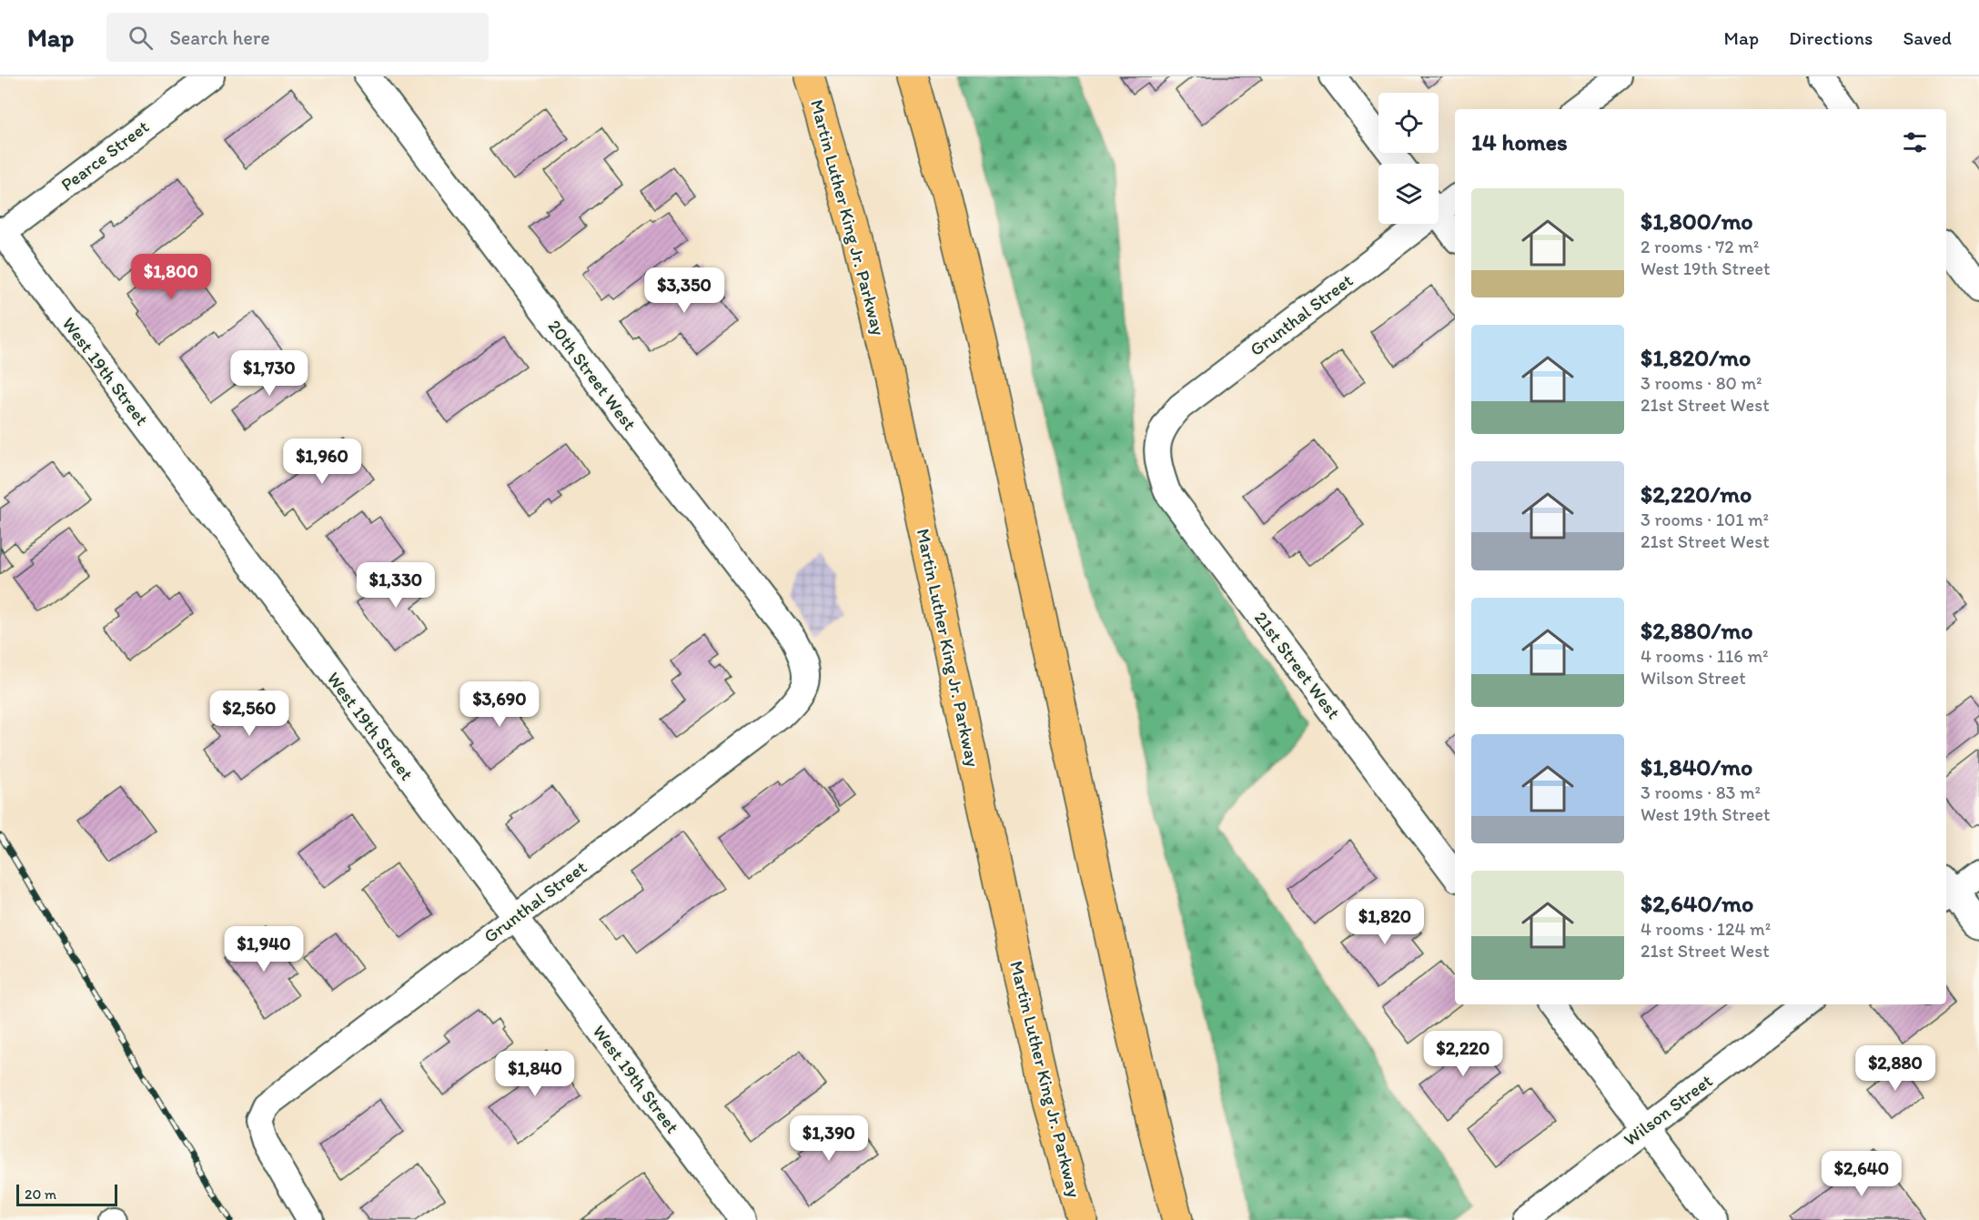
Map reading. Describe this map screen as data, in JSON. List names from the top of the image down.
{
  "streets": {
    "highway": ["Martin Luther King Jr. Parkway"],
    "street": [
      "Pearce Street",
      "Grunthal Street",
      "West 19th Street",
      "20th Street West",
      "21st Street West",
      "Wilson Street"
    ]
  },
  "crossings": [
    ["Pearce Street", "West 19th Street"],
    ["Grunthal Street", "West 19th Street"],
    ["Grunthal Street", "20th Street West"],
    ["Grunthal Street", "21st Street West"]
  ],
  "scale_bar": "20 m",
  "page": {
    "header": "Map",
    "search": "Search here",
    "nav": ["Map", "Directions", "Saved"],
    "heading": "14 homes",
    "list": [
      {
        "name": "$1,800/mo",
        "note": "2 rooms · 72 m² · West 19th Street"
      },
      {
        "name": "$1,820/mo",
        "note": "3 rooms · 80 m² · 21st Street West"
      },
      {
        "name": "$2,220/mo",
        "note": "3 rooms · 101 m² · 21st Street West"
      },
      {
        "name": "$2,880/mo",
        "note": "4 rooms · 116 m² · Wilson Street"
      },
      {
        "name": "$1,840/mo",
        "note": "3 rooms · 83 m² · West 19th Street"
      },
      {
        "name": "$2,640/mo",
        "note": "4 rooms · 124 m² · 21st Street West"
      }
    ],
    "price": [
      "$1,800",
      "$3,350",
      "$1,730",
      "$1,960",
      "$1,330",
      "$3,690",
      "$2,560",
      "$1,820",
      "$1,940",
      "$2,220",
      "$2,880",
      "$1,840",
      "$1,390",
      "$2,640"
    ],
    "scale": "20 m"
  }
}
